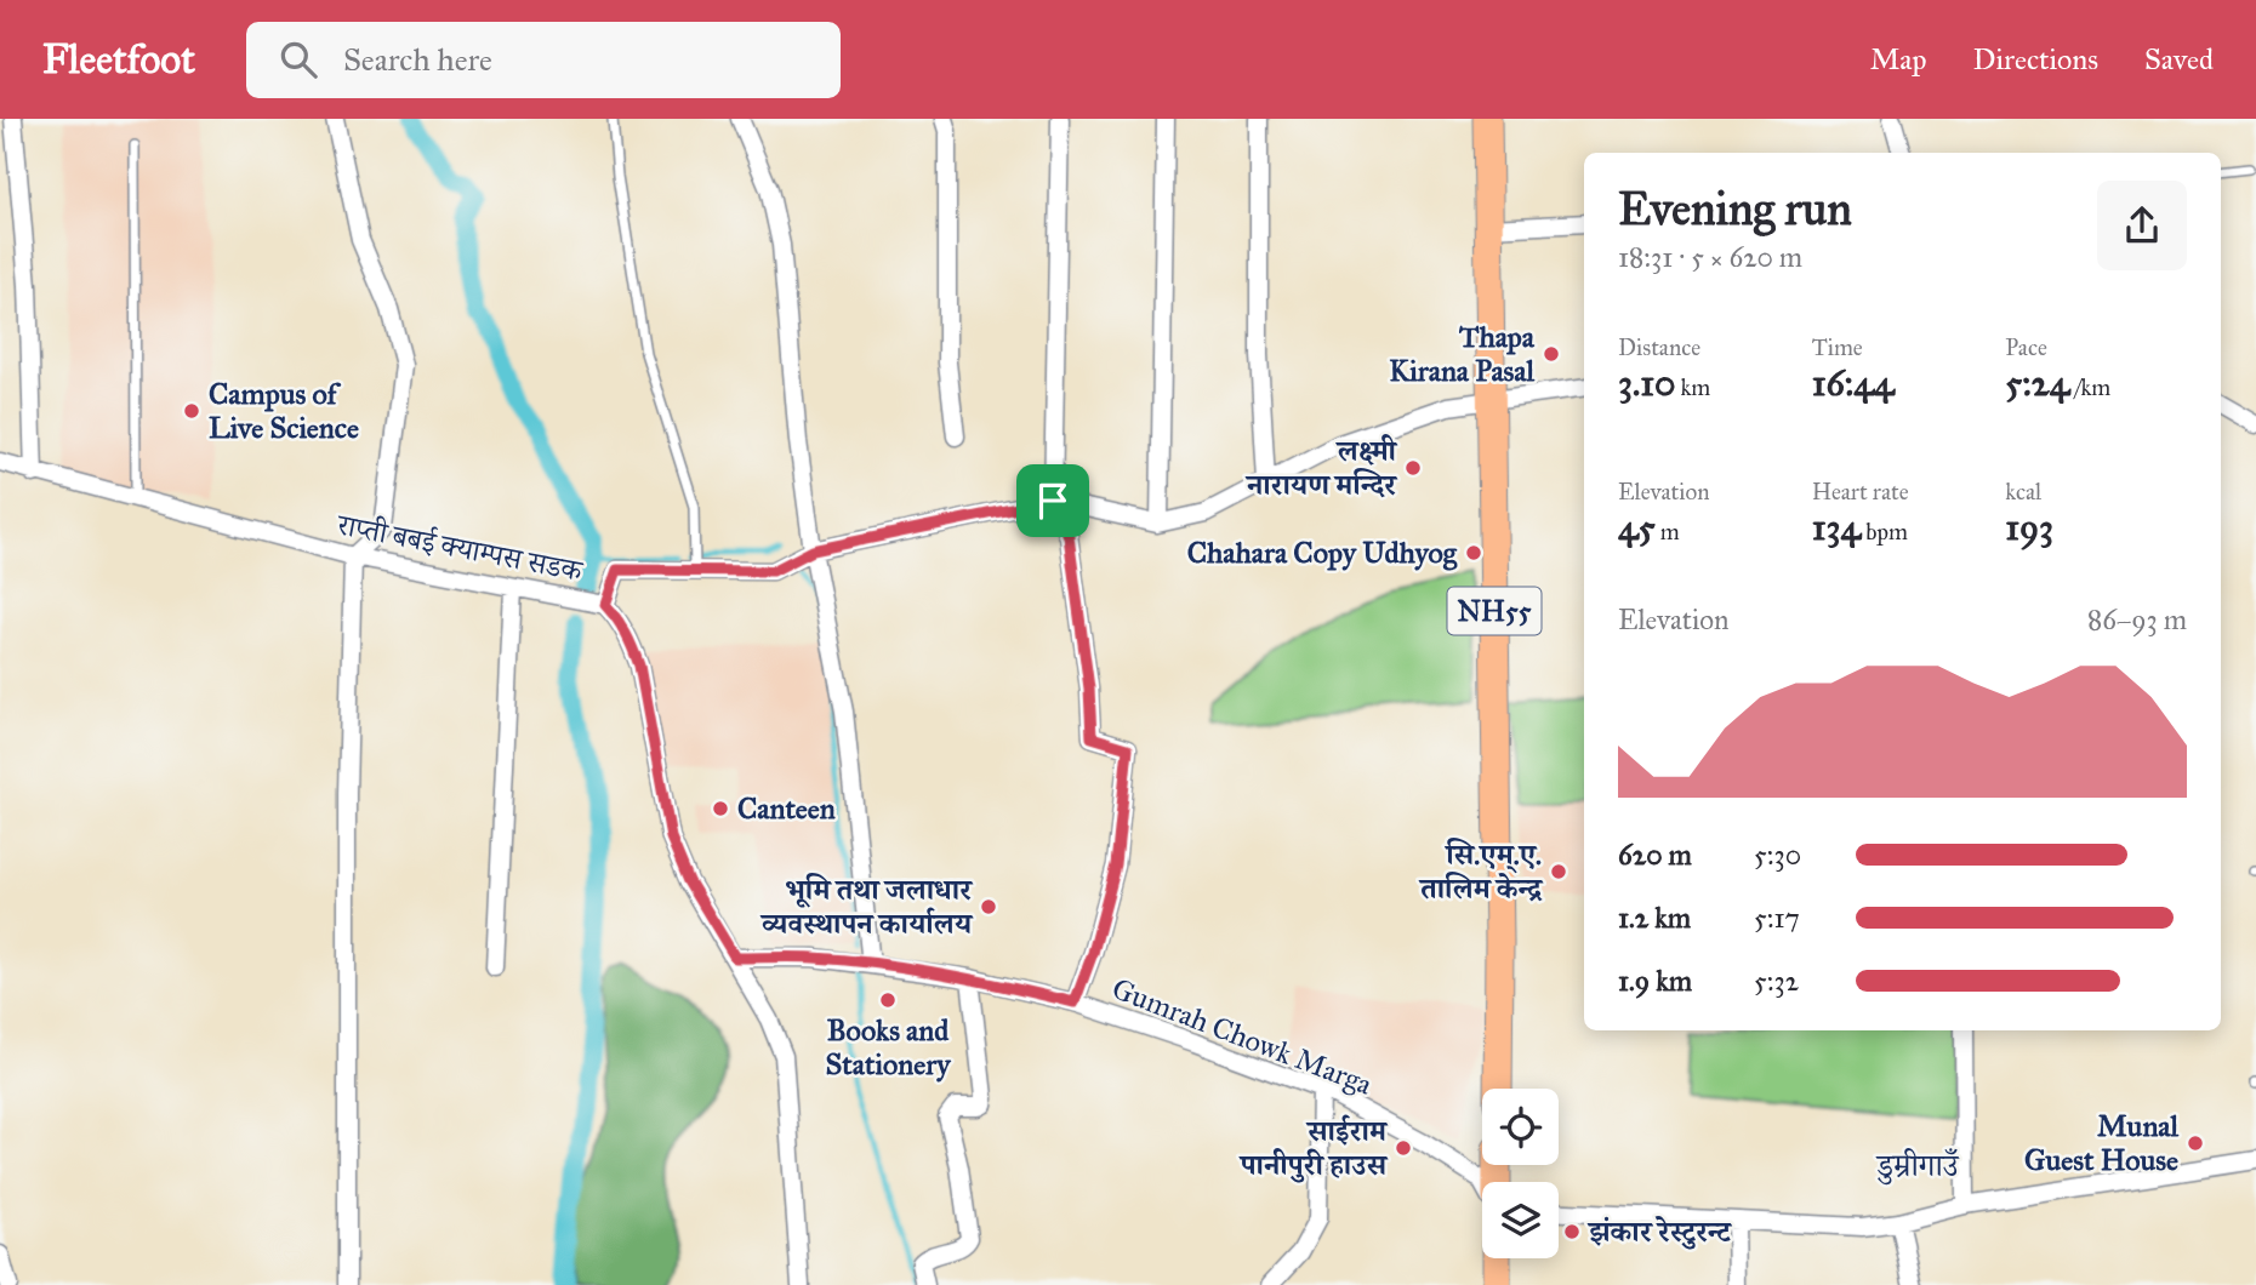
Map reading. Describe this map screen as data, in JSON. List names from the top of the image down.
{
  "streets": {
    "main road": ["NH55"],
    "street": ["राप्ती बबई क्याम्पस सडक", "Gumrah Chowk Marga"]
  },
  "crossings": [
    ["राप्ती बबई क्याम्पस सडक", "Gumrah Chowk Marga"]
  ],
  "districts": ["डुम्रीगाउँ"],
  "places": [
    "Thapa Kirana Pasal",
    "Campus of Live Science",
    "लक्ष्मी नारायण मन्दिर",
    "Chahara Copy Udhyog",
    "Canteen",
    "सि.एम्.ए. तालिम केन्द्र",
    "भूमि तथा जलाधार व्यवस्थापन कार्यालय",
    "Books and Stationery",
    "Munal Guest House",
    "साईराम पानीपुरी हाउस",
    "झंकार रेस्टुरन्ट"
  ],
  "page": {
    "header": "Fleetfoot",
    "search": "Search here",
    "nav": ["Map", "Directions", "Saved"],
    "heading": ["Evening run", "18:31 · 5 × 620 m"],
    "stats": [
      ["Distance", "3.10 km"],
      ["Time", "16:44"],
      ["Pace", "5:24 /km"],
      ["Elevation", "45 m"],
      ["Heart rate", "134 bpm"],
      ["kcal", "193"]
    ],
    "chart": ["Elevation", "86–93 m"],
    "list": [
      {
        "name": "620 m",
        "note": "5:30"
      },
      {
        "name": "1.2 km",
        "note": "5:17"
      },
      {
        "name": "1.9 km",
        "note": "5:32"
      }
    ]
  }
}
